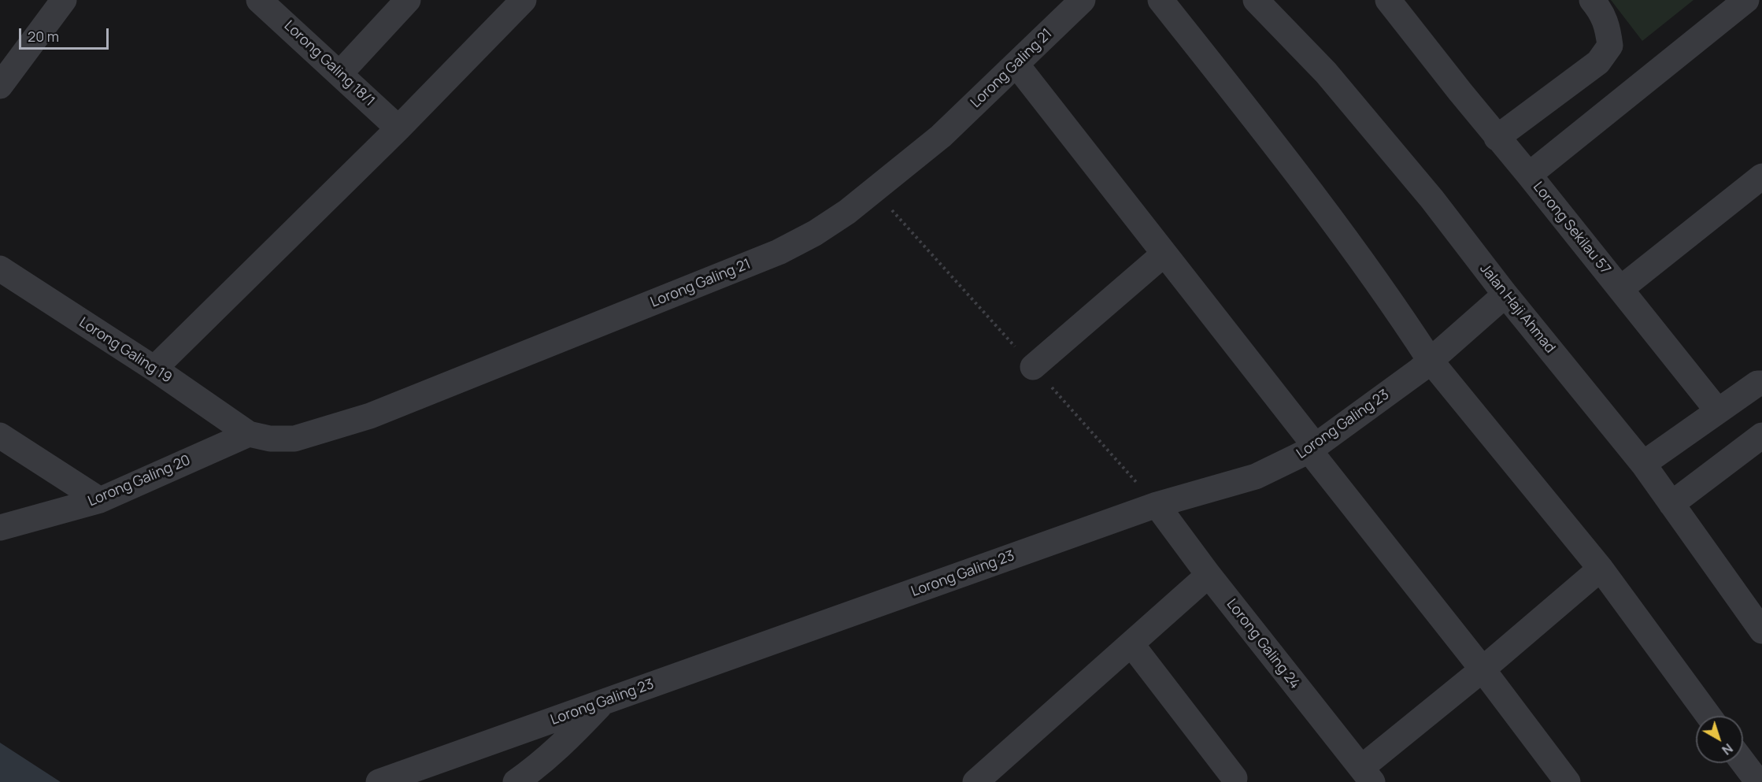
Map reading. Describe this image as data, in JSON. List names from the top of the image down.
{
  "streets": {
    "street": [
      "Lorong Galing 18/1",
      "Lorong Galing 21",
      "Lorong Sekilau 57",
      "Jalan Haji Ahmad",
      "Lorong Galing 19",
      "Lorong Galing 23",
      "Lorong Galing 20",
      "Lorong Galing 24"
    ]
  },
  "crossings": [
    ["Lorong Galing 21", "Lorong Galing 19"],
    ["Lorong Galing 21", "Lorong Galing 20"],
    ["Jalan Haji Ahmad", "Lorong Galing 23"],
    ["Lorong Galing 19", "Lorong Galing 20"],
    ["Lorong Galing 23", "Lorong Galing 24"]
  ],
  "scale_bar": "20 m",
  "north": "bottom right"
}
